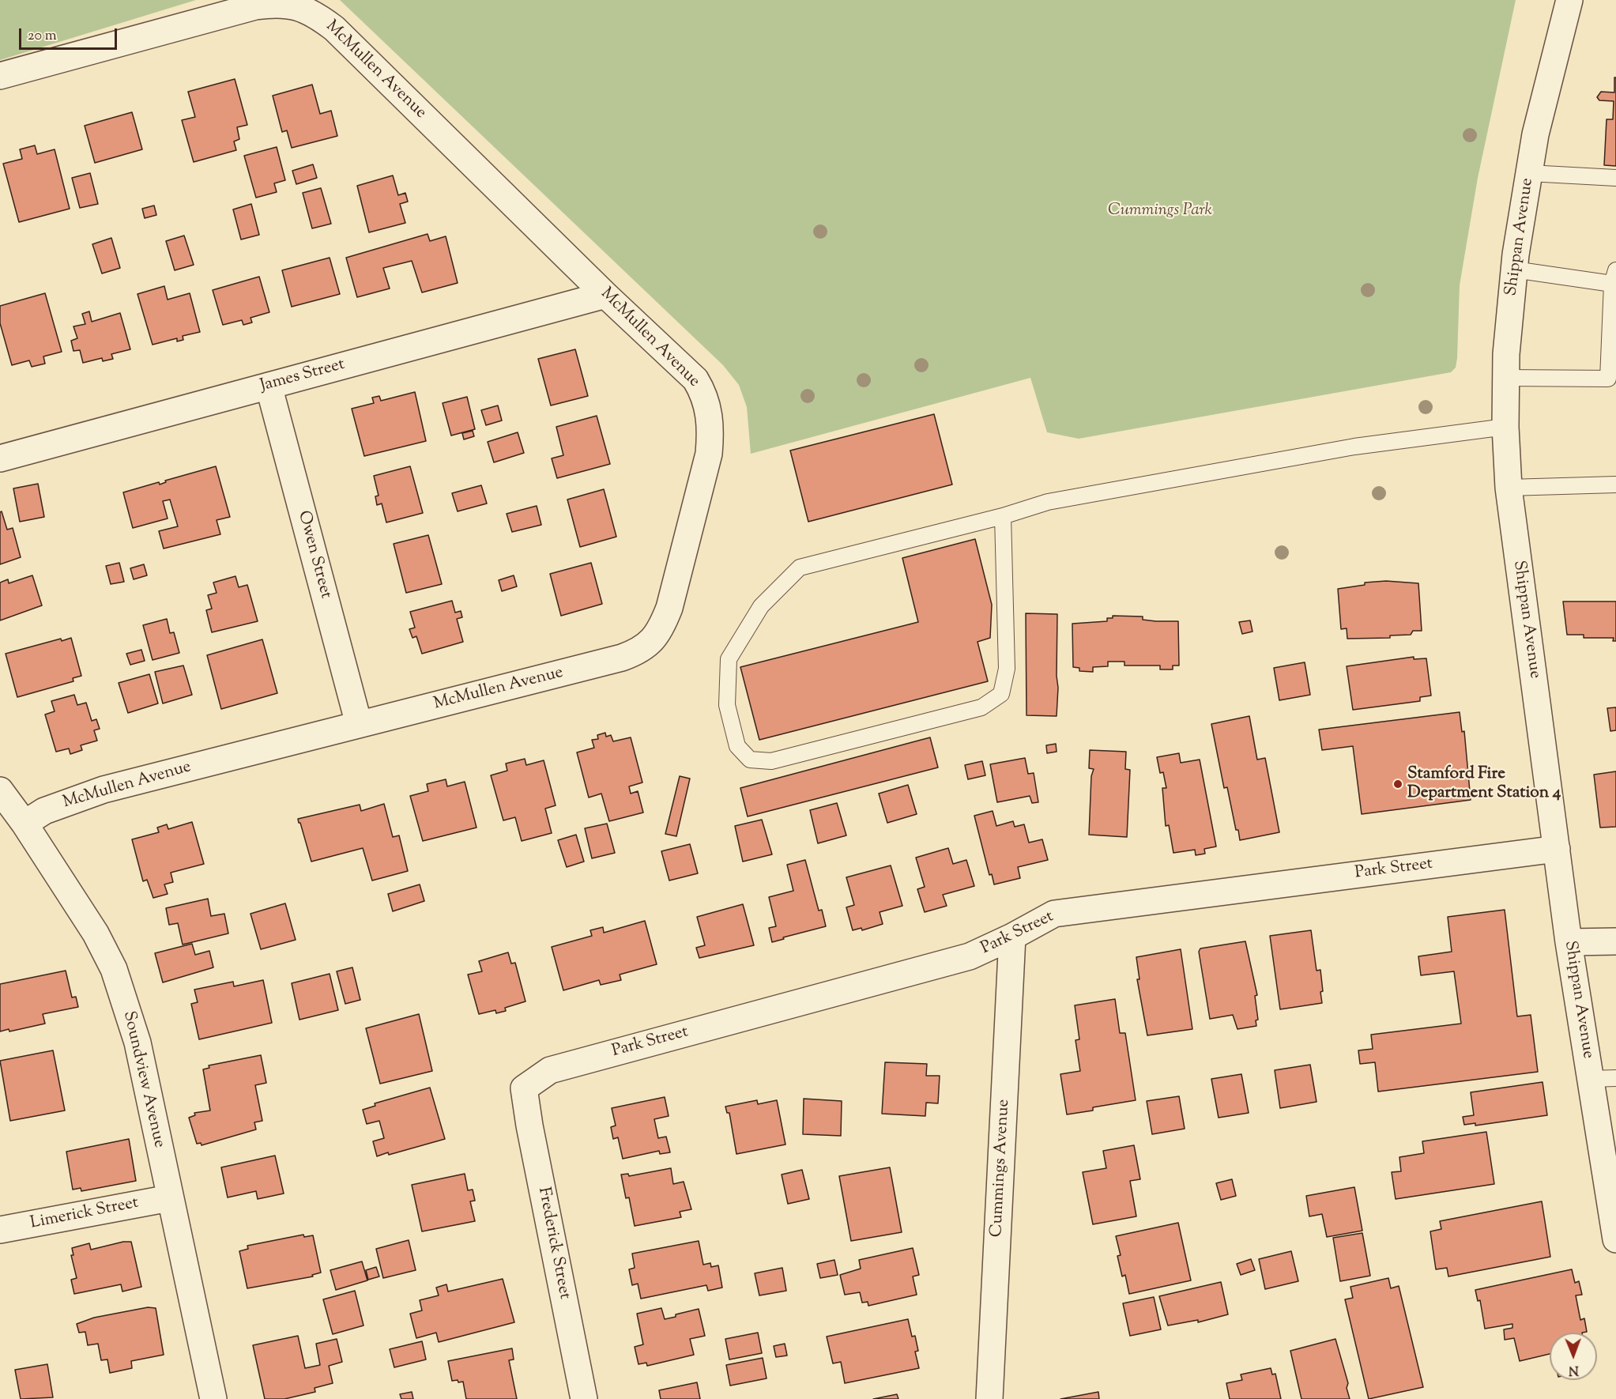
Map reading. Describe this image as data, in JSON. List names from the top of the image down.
{
  "streets": {
    "street": [
      "McMullen Avenue",
      "Shippan Avenue",
      "James Street",
      "Owen Street",
      "Park Street",
      "Soundview Avenue",
      "Cummings Avenue",
      "Limerick Street",
      "Frederick Street"
    ]
  },
  "crossings": [
    ["McMullen Avenue", "James Street"],
    ["McMullen Avenue", "Owen Street"],
    ["McMullen Avenue", "Soundview Avenue"],
    ["Shippan Avenue", "Park Street"],
    ["James Street", "Owen Street"],
    ["Park Street", "Cummings Avenue"],
    ["Park Street", "Frederick Street"],
    ["Soundview Avenue", "Limerick Street"]
  ],
  "parks": ["Cummings Park"],
  "places": ["Stamford Fire Department Station 4"],
  "scale_bar": "20 m",
  "north": "bottom"
}
